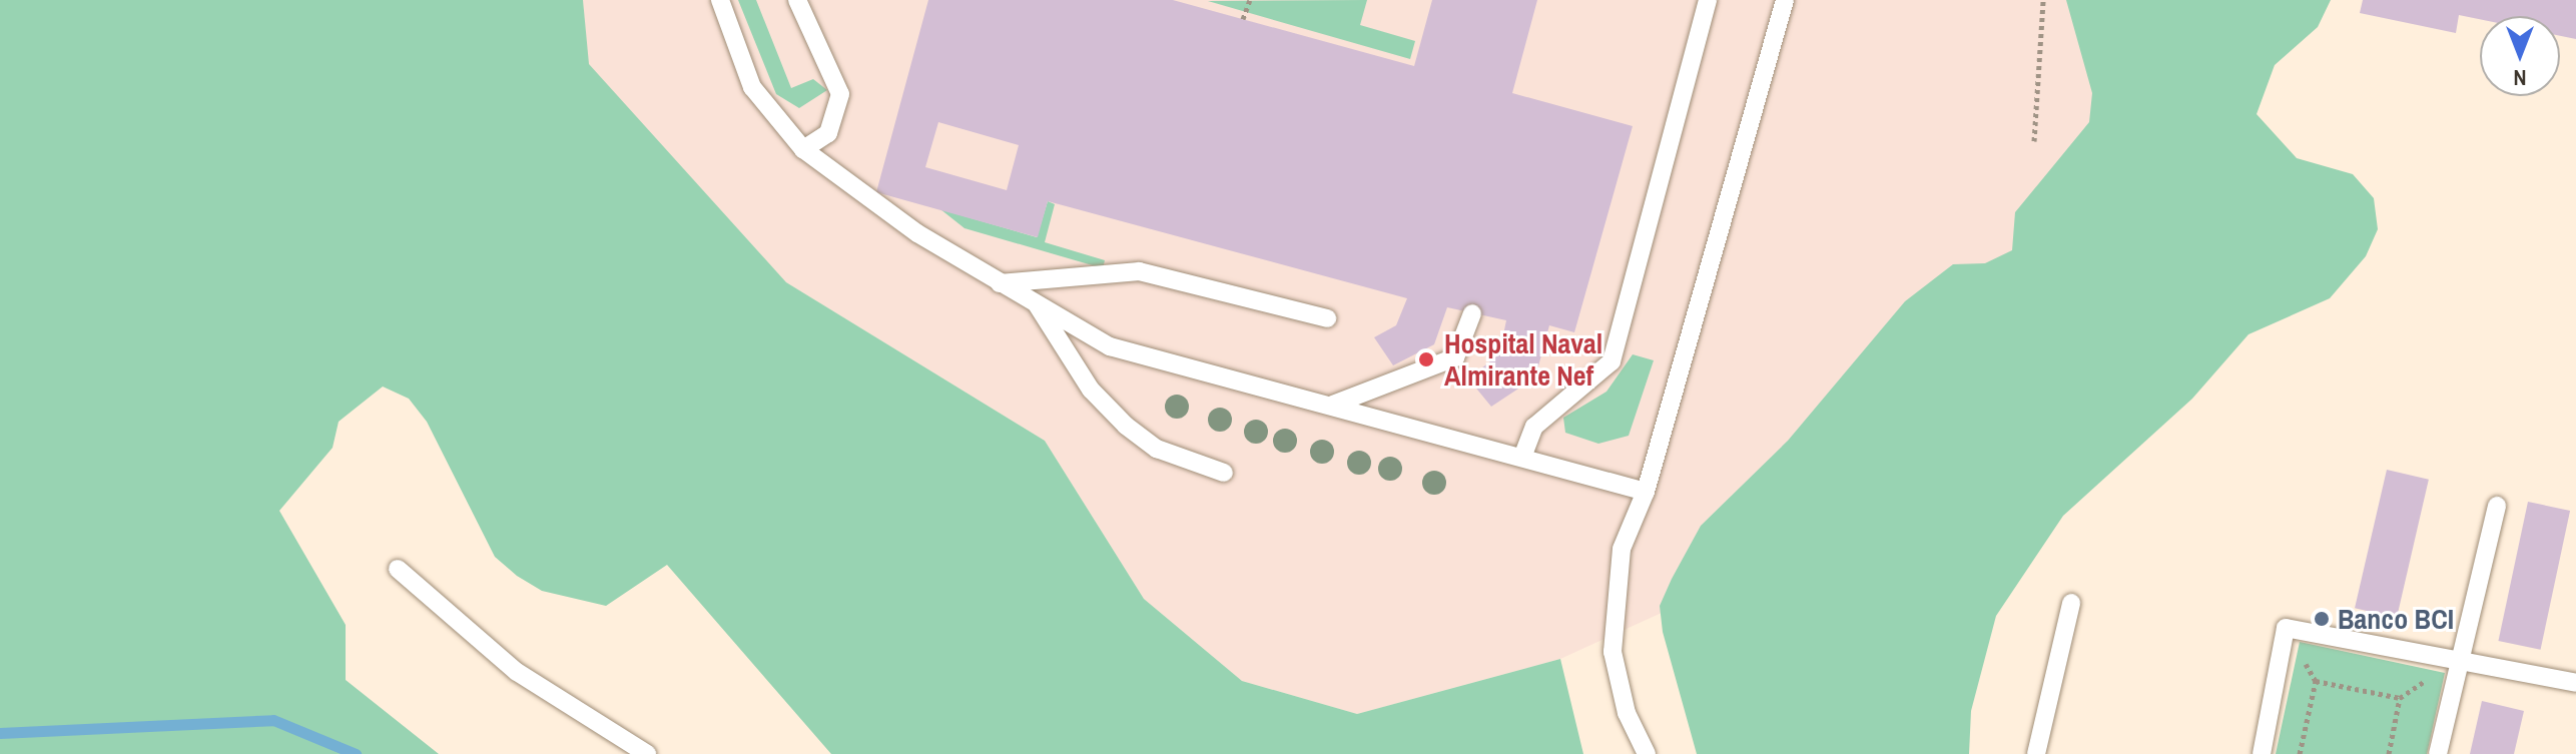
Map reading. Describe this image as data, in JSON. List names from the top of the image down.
{
  "places": ["Hospital Naval Almirante Nef", "Banco BCI"],
  "north": "bottom"
}
